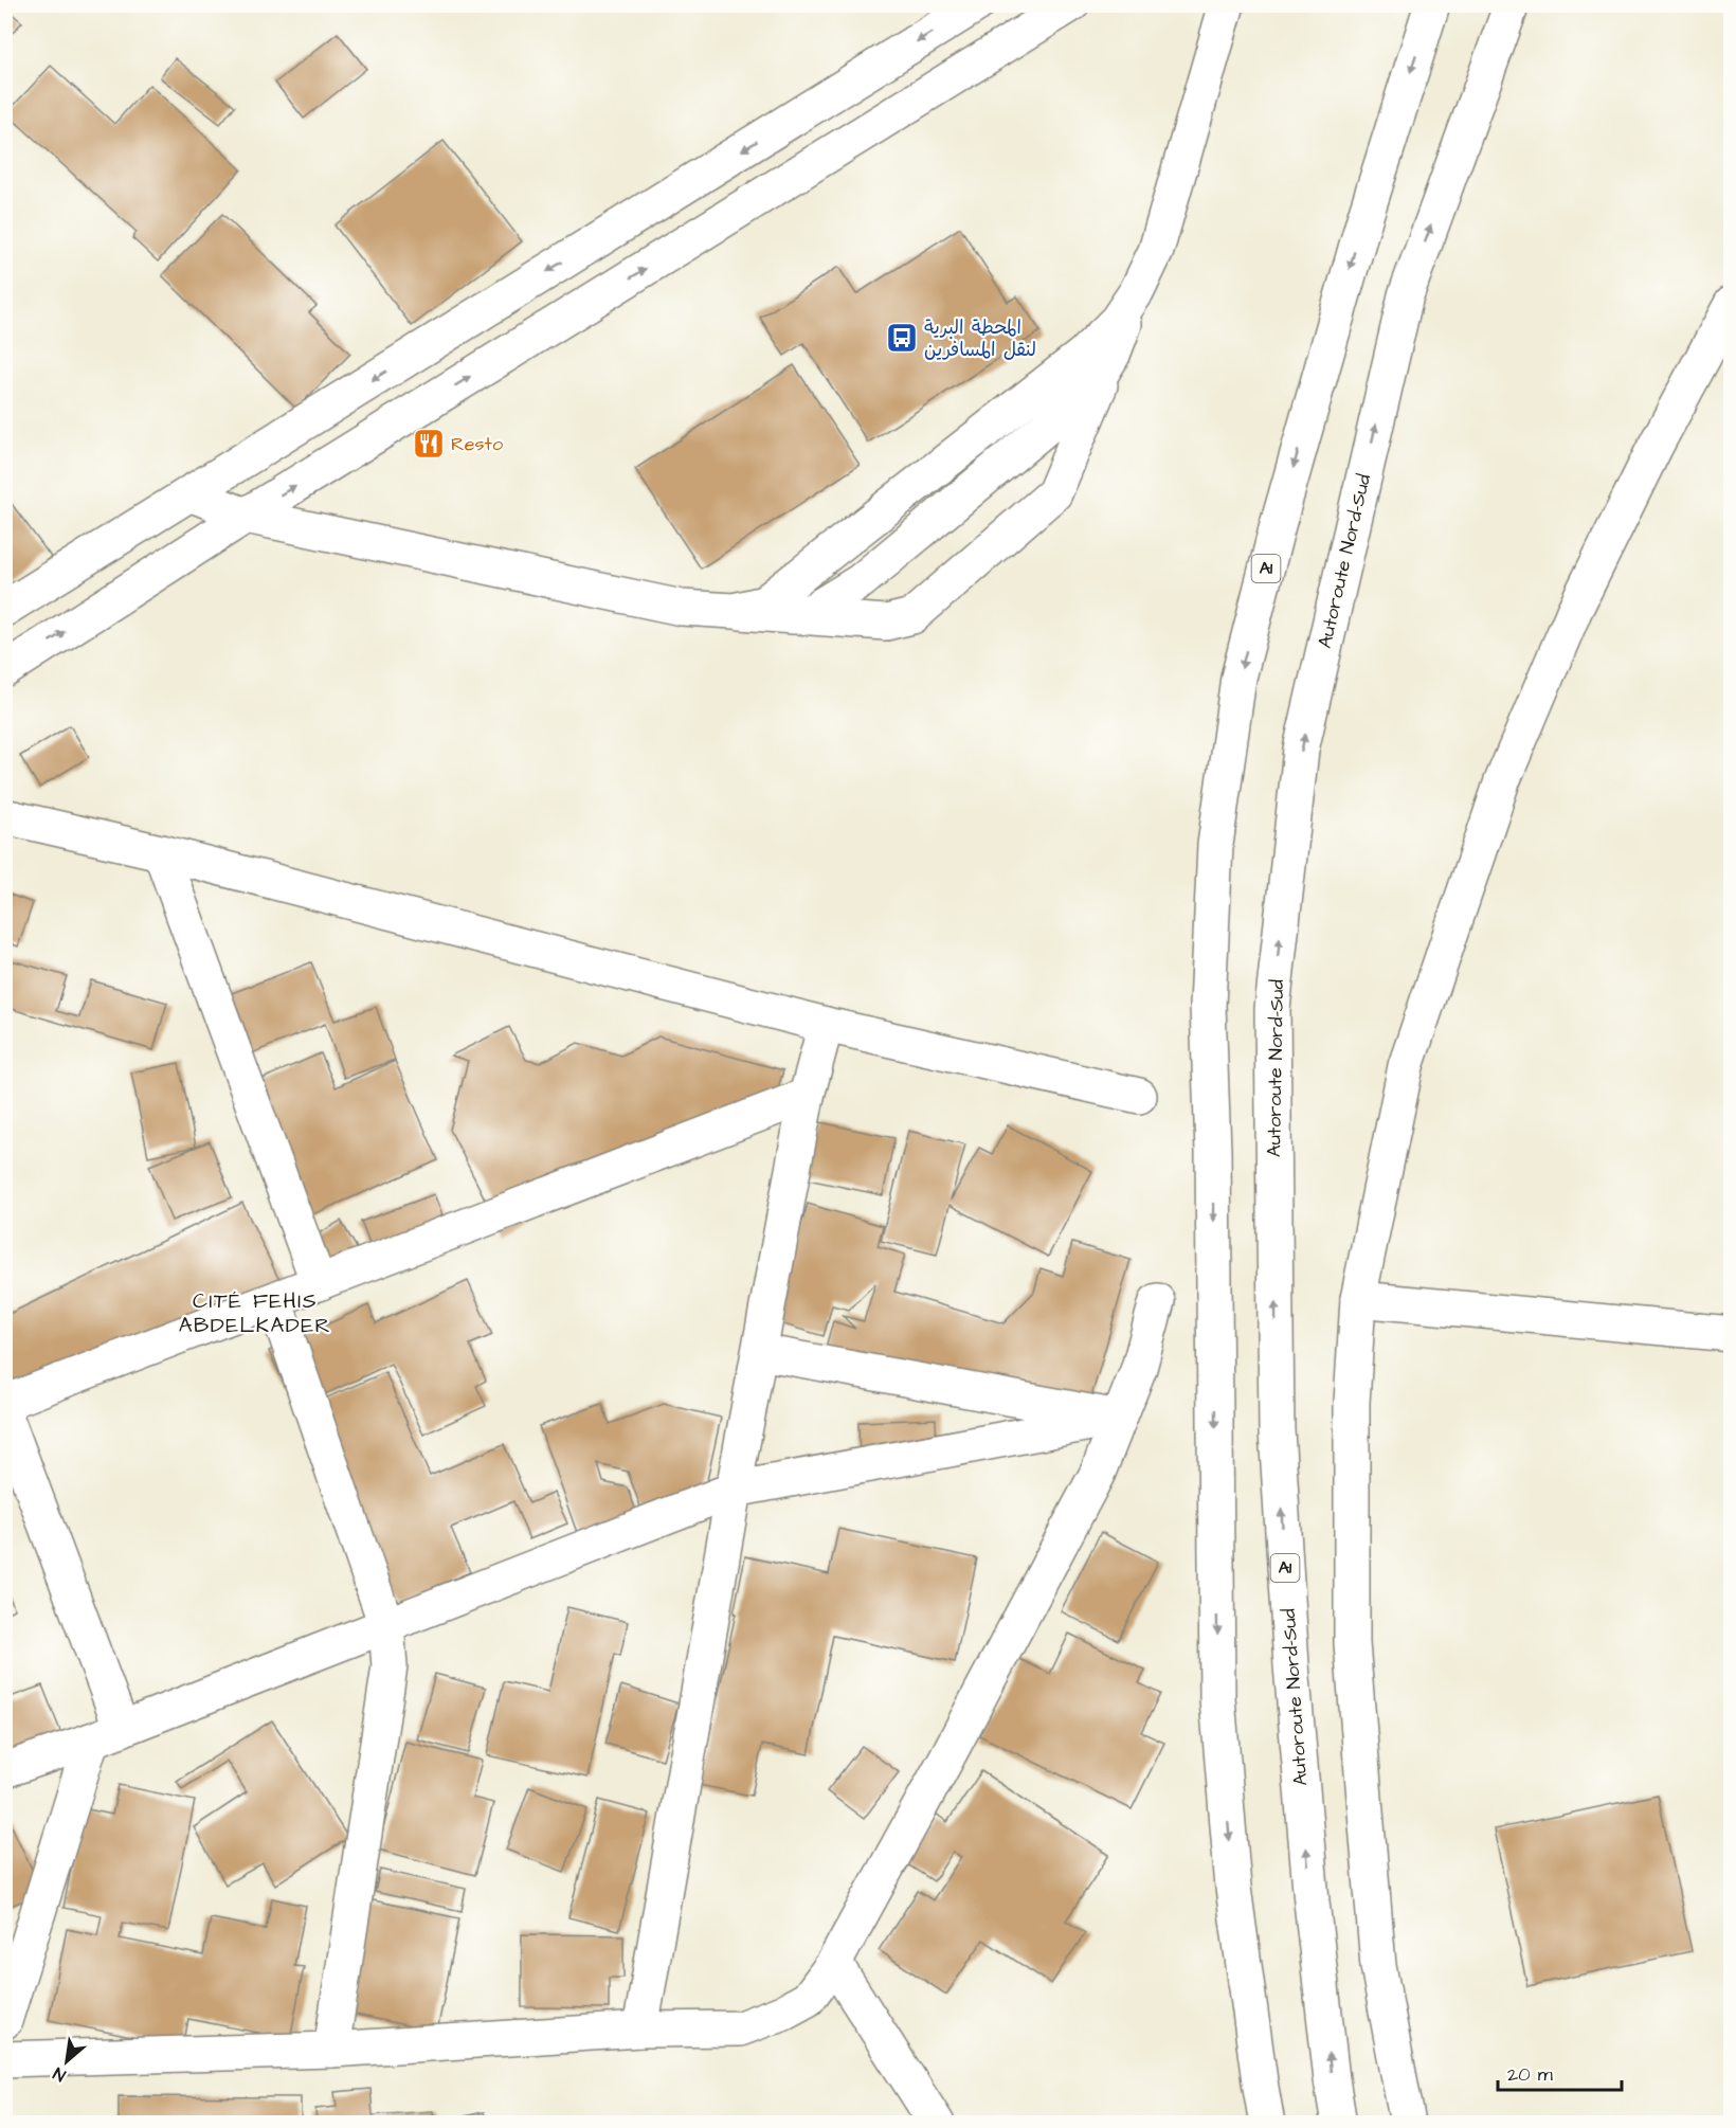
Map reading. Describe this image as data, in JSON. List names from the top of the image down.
{
  "streets": {
    "main road": ["Autoroute Nord-Sud", "A1"]
  },
  "districts": ["CITÉ FEHIS ABDELKADER"],
  "places": {
    "bus stop": ["المحطة البرية لنقل المسافرين"],
    "restaurant": ["Resto"]
  },
  "scale_bar": "20 m",
  "north": "bottom left"
}
